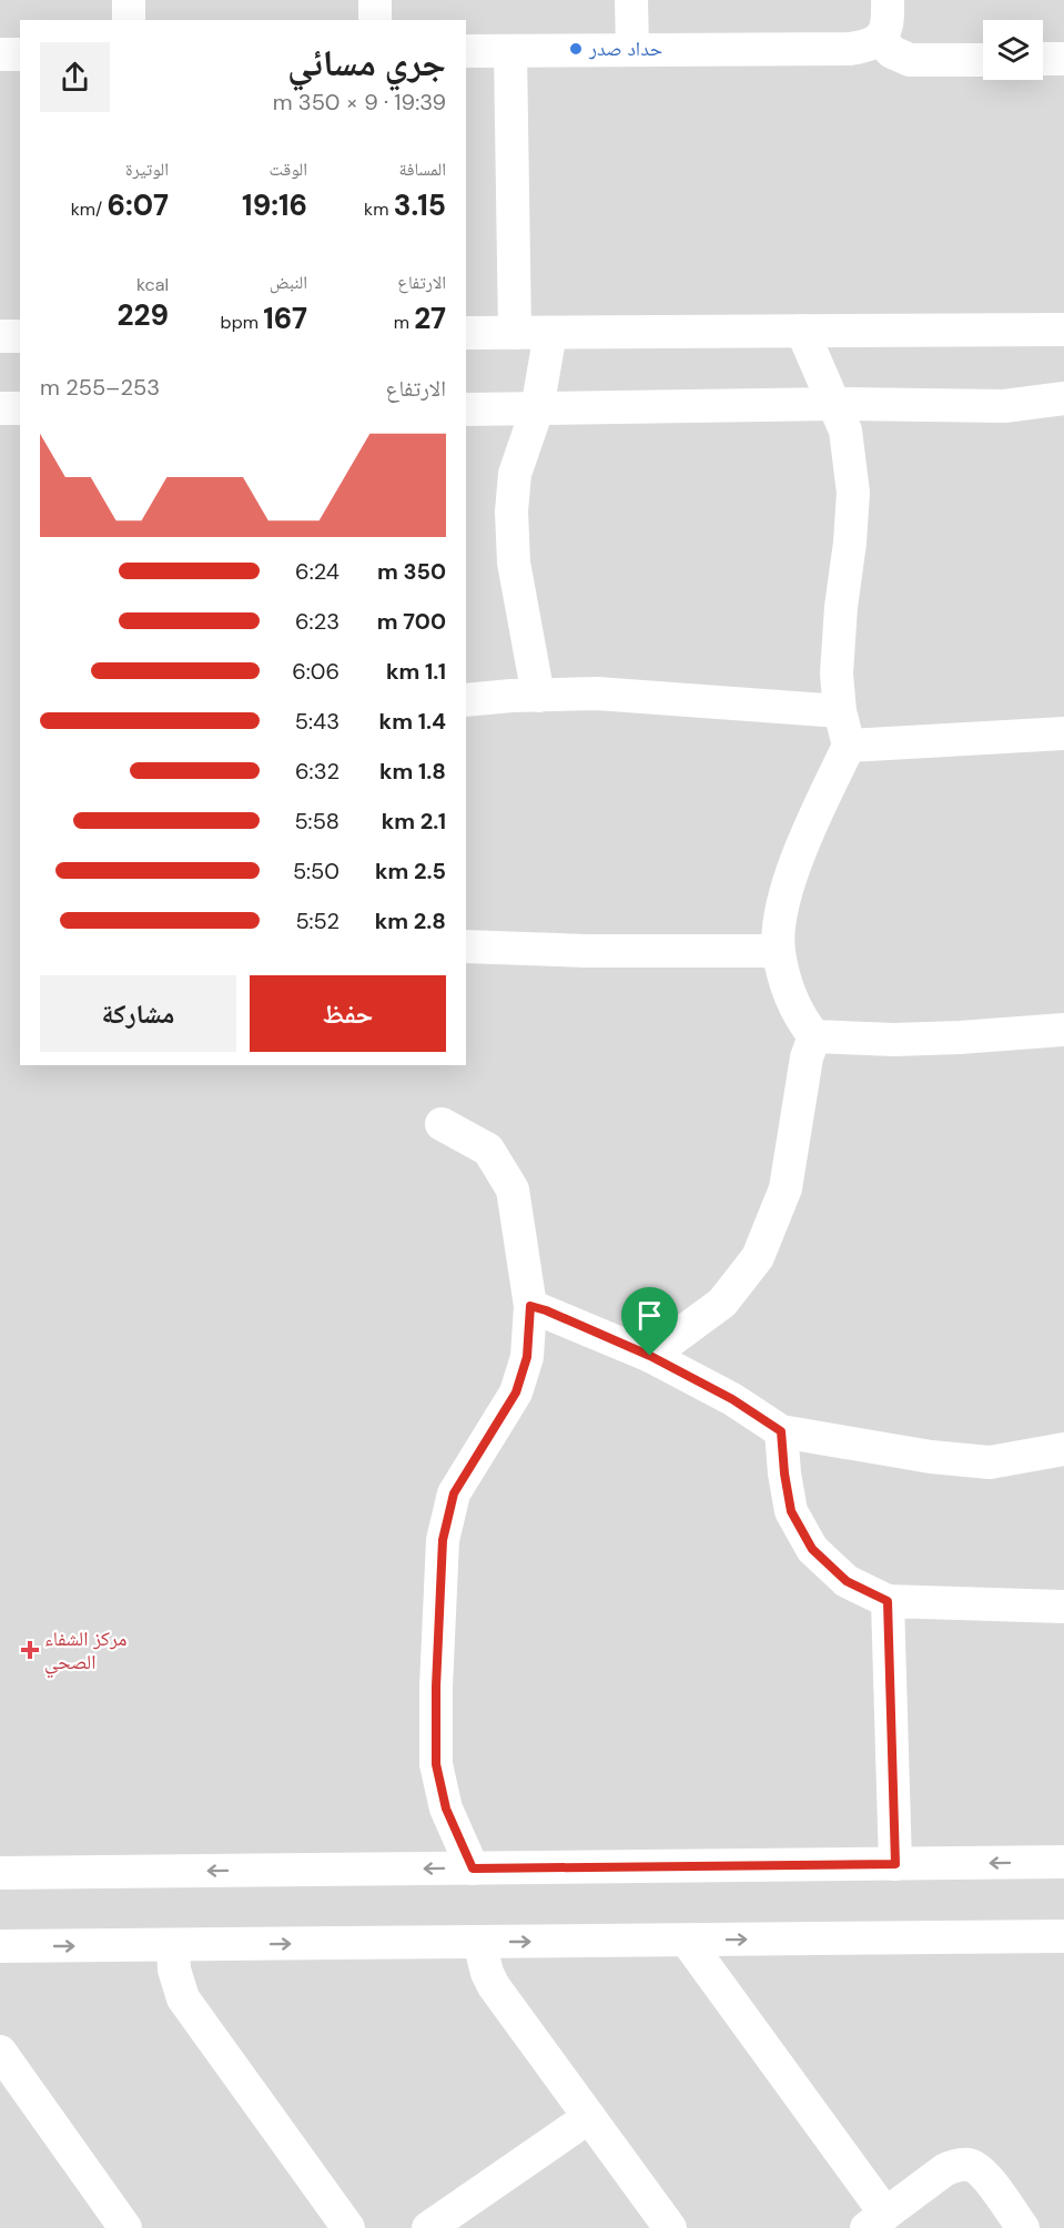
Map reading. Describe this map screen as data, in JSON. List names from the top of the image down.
{
  "places": {
    "other": ["حداد صدر"],
    "health": ["مركز الشفاء الصحي"]
  },
  "page": {
    "heading": ["جري مسائي", "19:39 · 9 × 350 m"],
    "stats": [
      ["المسافة", "3.15 km"],
      ["الوقت", "19:16"],
      ["الوتيرة", "6:07 /km"],
      ["الارتفاع", "27 m"],
      ["النبض", "167 bpm"],
      ["kcal", "229"]
    ],
    "chart": ["الارتفاع", "253–255 m"],
    "list": [
      {
        "name": "350 m",
        "note": "6:24"
      },
      {
        "name": "700 m",
        "note": "6:23"
      },
      {
        "name": "1.1 km",
        "note": "6:06"
      },
      {
        "name": "1.4 km",
        "note": "5:43"
      },
      {
        "name": "1.8 km",
        "note": "6:32"
      },
      {
        "name": "2.1 km",
        "note": "5:58"
      },
      {
        "name": "2.5 km",
        "note": "5:50"
      },
      {
        "name": "2.8 km",
        "note": "5:52"
      }
    ],
    "buttons": ["حفظ", "مشاركة"]
  }
}
